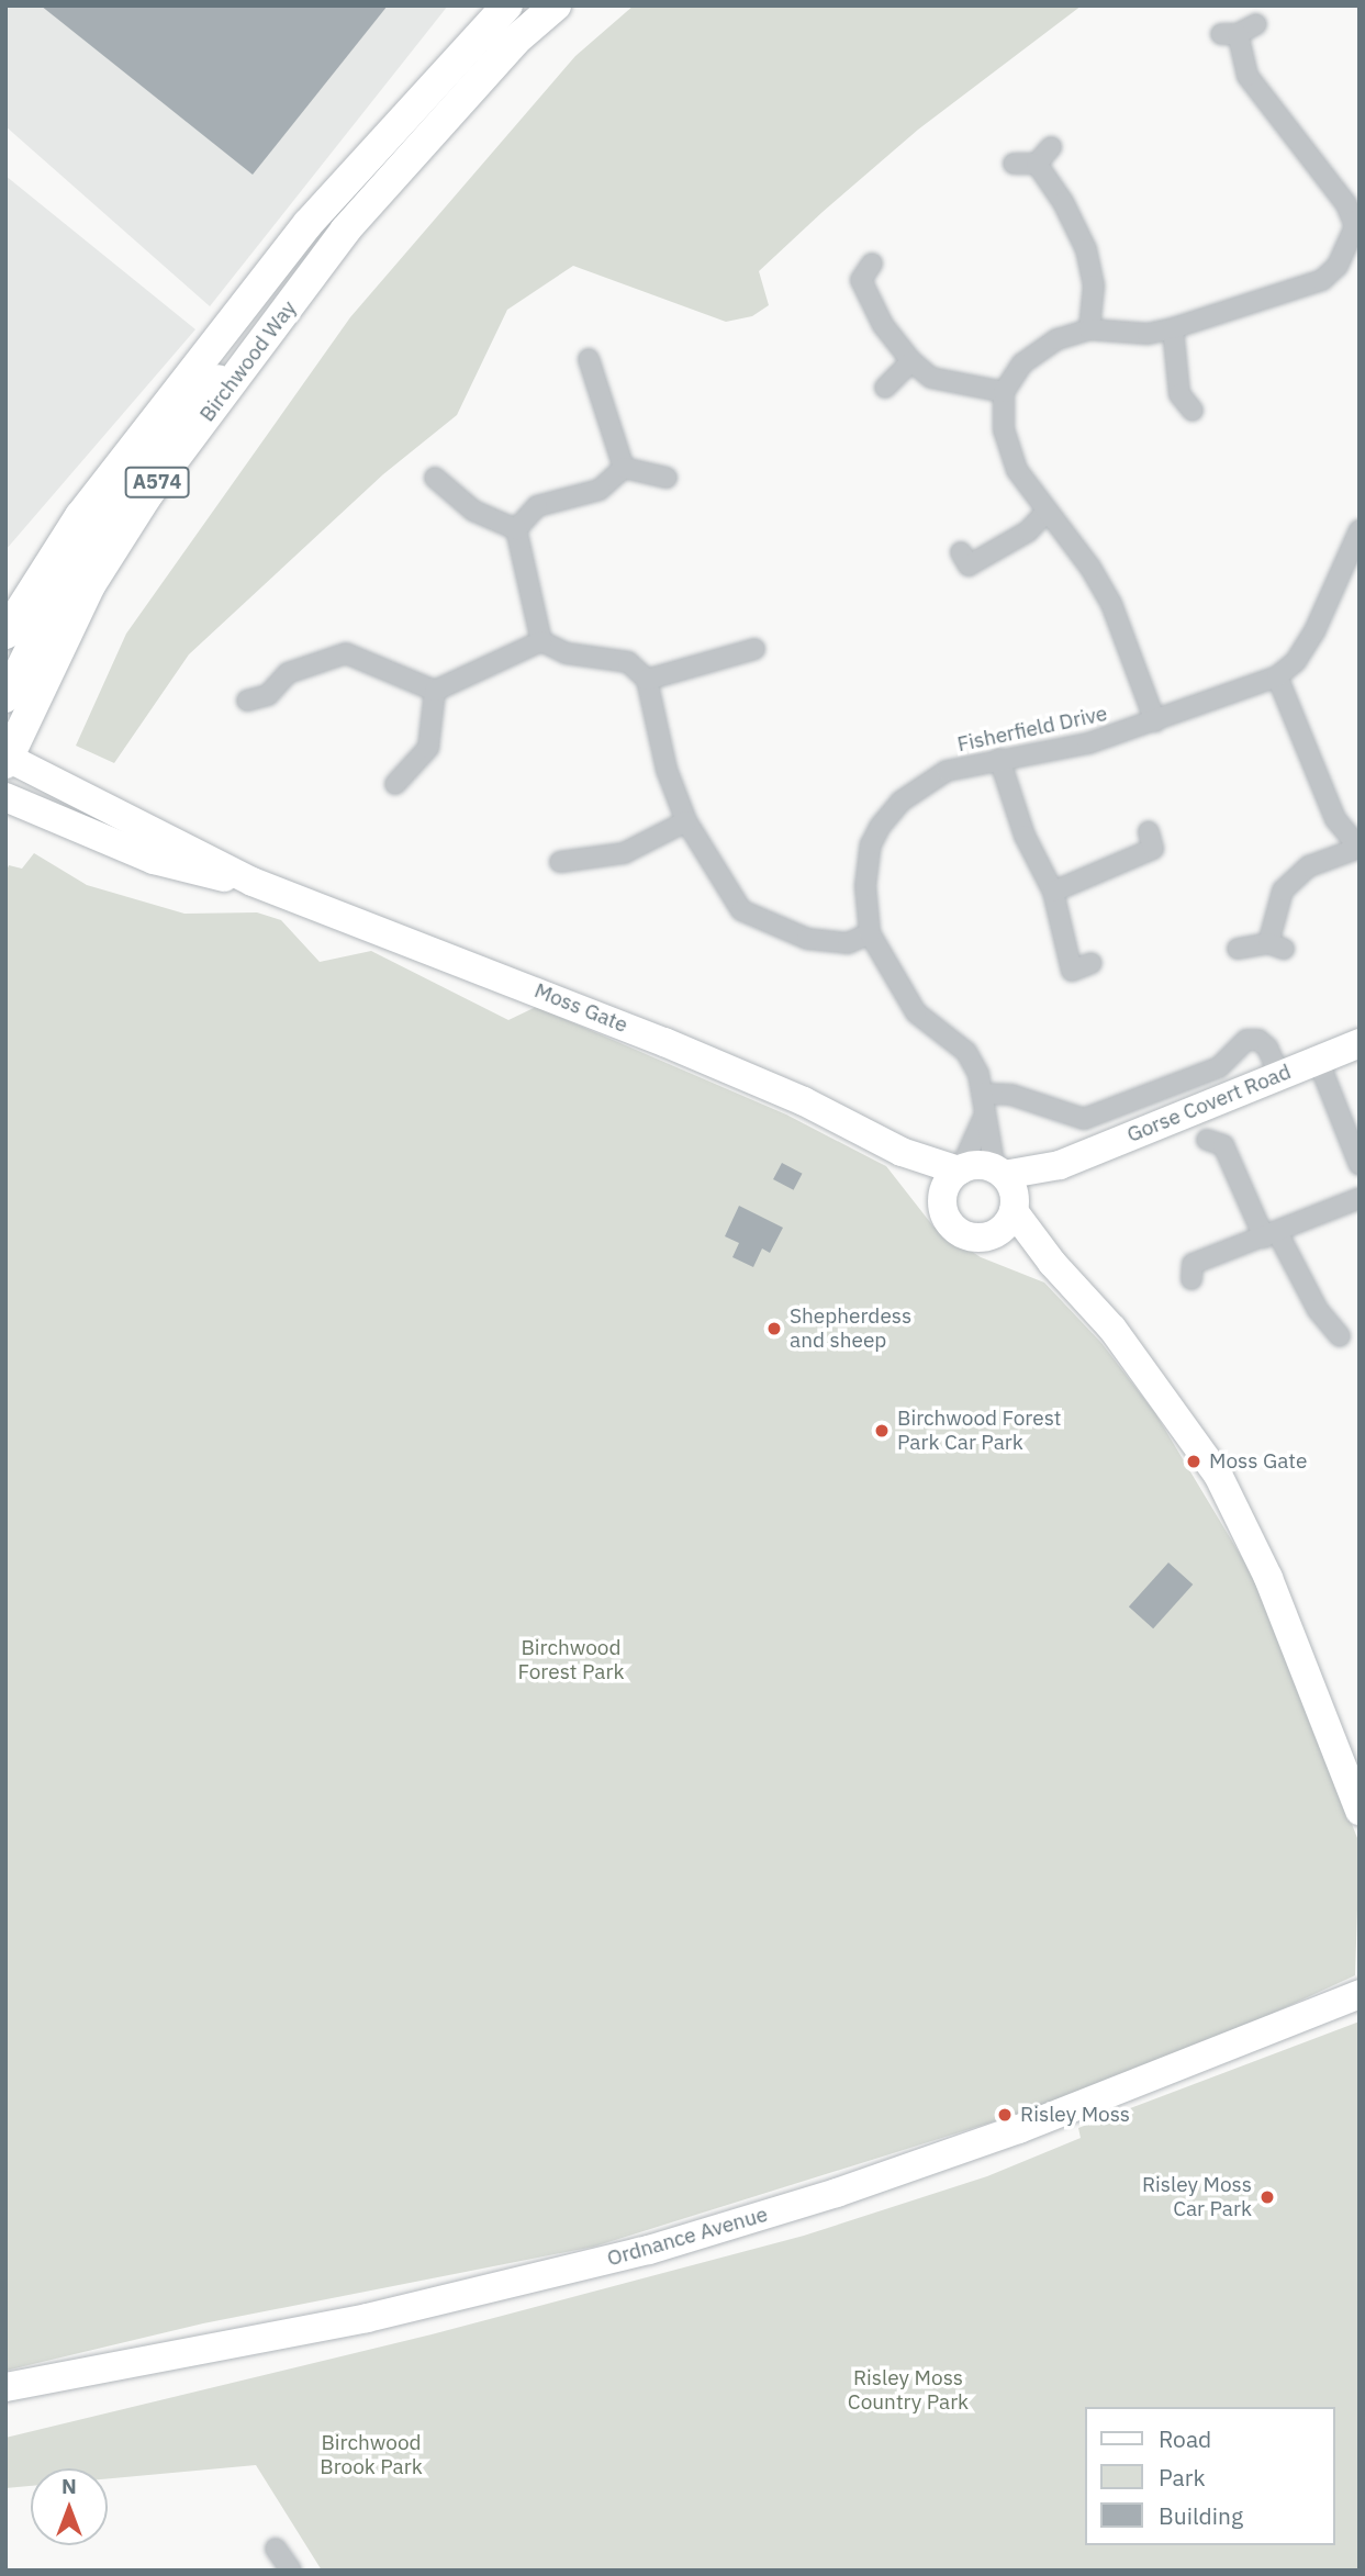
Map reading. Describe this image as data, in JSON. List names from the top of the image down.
{
  "streets": {
    "main road": ["Birchwood Way", "A574"],
    "street": [
      "Fisherfield Drive",
      "Moss Gate",
      "Gorse Covert Road",
      "Ordnance Avenue"
    ]
  },
  "crossings": [
    ["Birchwood Way", "A574"],
    ["Birchwood Way", "Moss Gate"],
    ["Fisherfield Drive", "Moss Gate"],
    ["Fisherfield Drive", "Gorse Covert Road"],
    ["Moss Gate", "Gorse Covert Road"]
  ],
  "parks": ["Birchwood Forest Park", "Risley Moss Country Park", "Birchwood Brook Park"],
  "places": [
    "Shepherdess and sheep",
    "Birchwood Forest Park Car Park",
    "Moss Gate",
    "Risley Moss",
    "Risley Moss Car Park"
  ],
  "legend": ["Road", "Park", "Building"],
  "north": "top"
}
